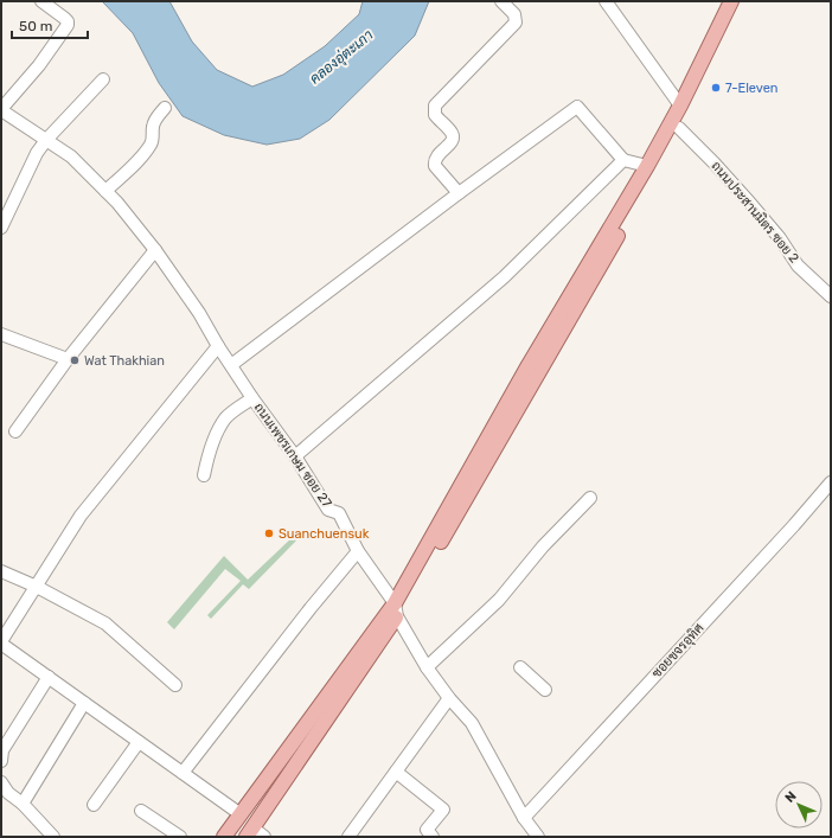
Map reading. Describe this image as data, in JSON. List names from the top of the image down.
{
  "streets": {
    "street": ["ถนนประสานมิตร ซอย 2", "ถนนเพชรเกษม ซอย 27", "ซอยขจรอุทิศ"]
  },
  "crossings": [
    ["ถนนเพชรเกษม ซอย 27", "ซอยขจรอุทิศ"]
  ],
  "water": ["คลองอุ่ตะเภา"],
  "places": ["7-Eleven", "Wat Thakhian", "Suanchuensuk"],
  "scale_bar": "50 m",
  "north": "top left"
}
